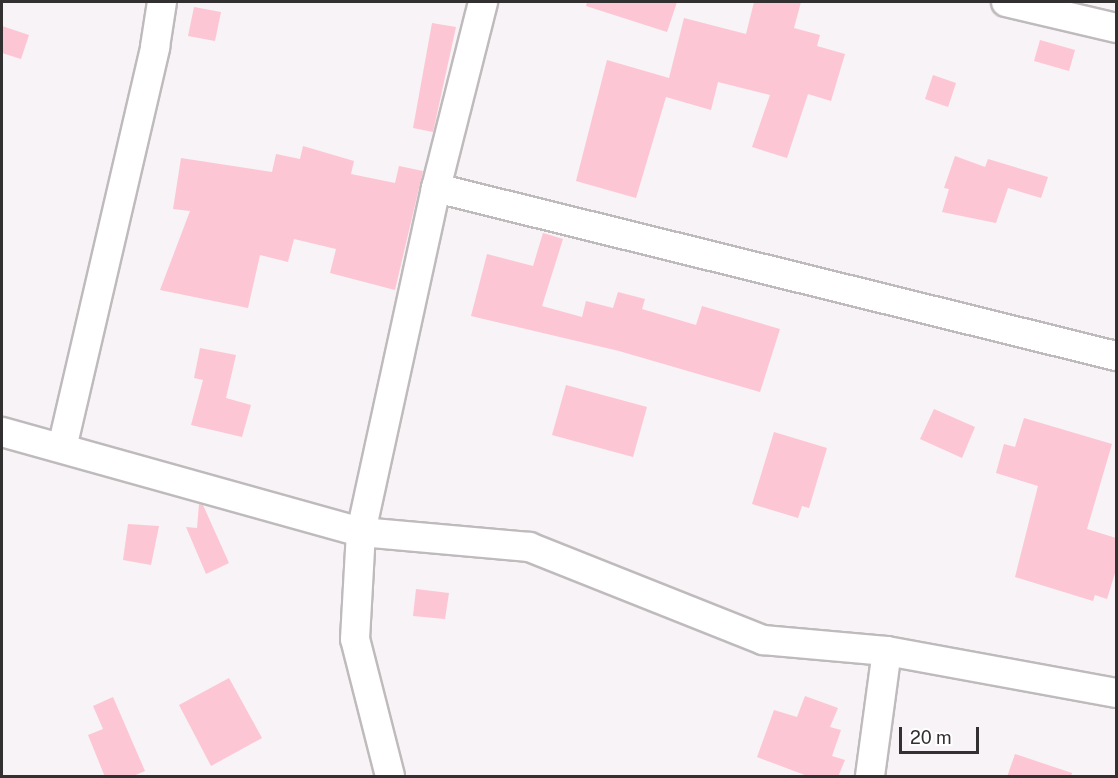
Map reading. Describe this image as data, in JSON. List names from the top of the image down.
{
  "scale_bar": "20 m"
}
